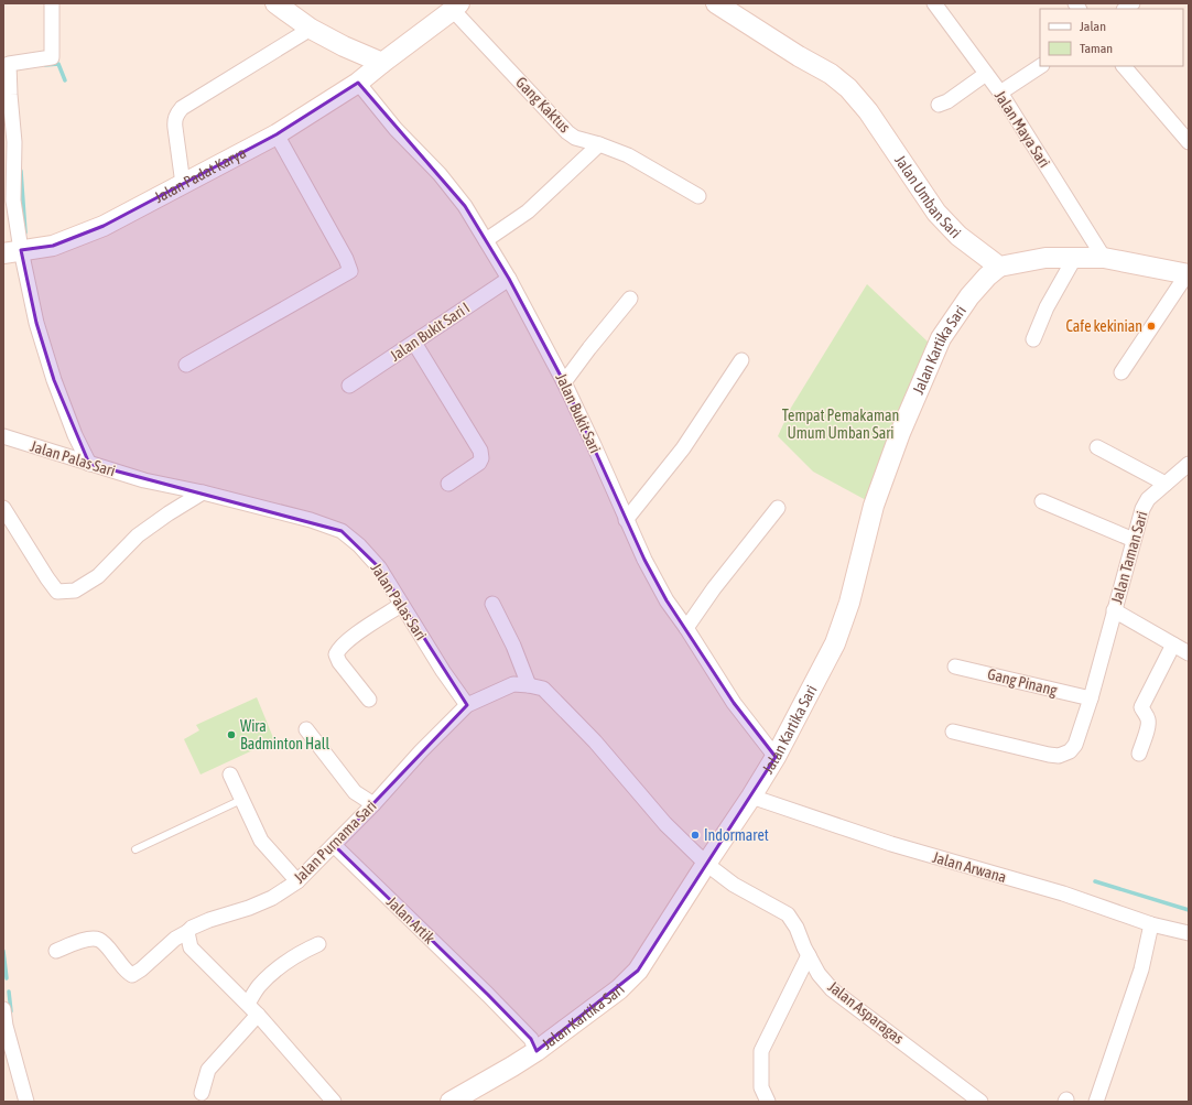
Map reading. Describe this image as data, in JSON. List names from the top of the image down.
{
  "streets": {
    "main road": ["Jalan Padat Karya", "Jalan Umban Sari", "Jalan Kartika Sari"],
    "street": [
      "Gang Kaktus",
      "Jalan Maya Sari",
      "Jalan Bukit Sari I",
      "Jalan Bukit Sari",
      "Jalan Palas Sari",
      "Jalan Taman Sari",
      "Gang Pinang",
      "Jalan Purnama Sari",
      "Jalan Arwana",
      "Jalan Artik",
      "Jalan Asparagas"
    ]
  },
  "crossings": [
    ["Jalan Padat Karya", "Jalan Bukit Sari"],
    ["Jalan Umban Sari", "Jalan Kartika Sari"],
    ["Jalan Bukit Sari I", "Jalan Bukit Sari"],
    ["Jalan Kartika Sari", "Jalan Bukit Sari"],
    ["Jalan Kartika Sari", "Jalan Arwana"],
    ["Jalan Kartika Sari", "Jalan Artik"],
    ["Jalan Kartika Sari", "Jalan Asparagas"],
    ["Jalan Palas Sari", "Jalan Purnama Sari"],
    ["Jalan Purnama Sari", "Jalan Artik"]
  ],
  "parks": ["Tempat Pemakaman Umum Umban Sari"],
  "places": ["Cafe kekinian", "Wira Badminton Hall", "Indormaret"],
  "legend": ["Jalan", "Taman"]
}
